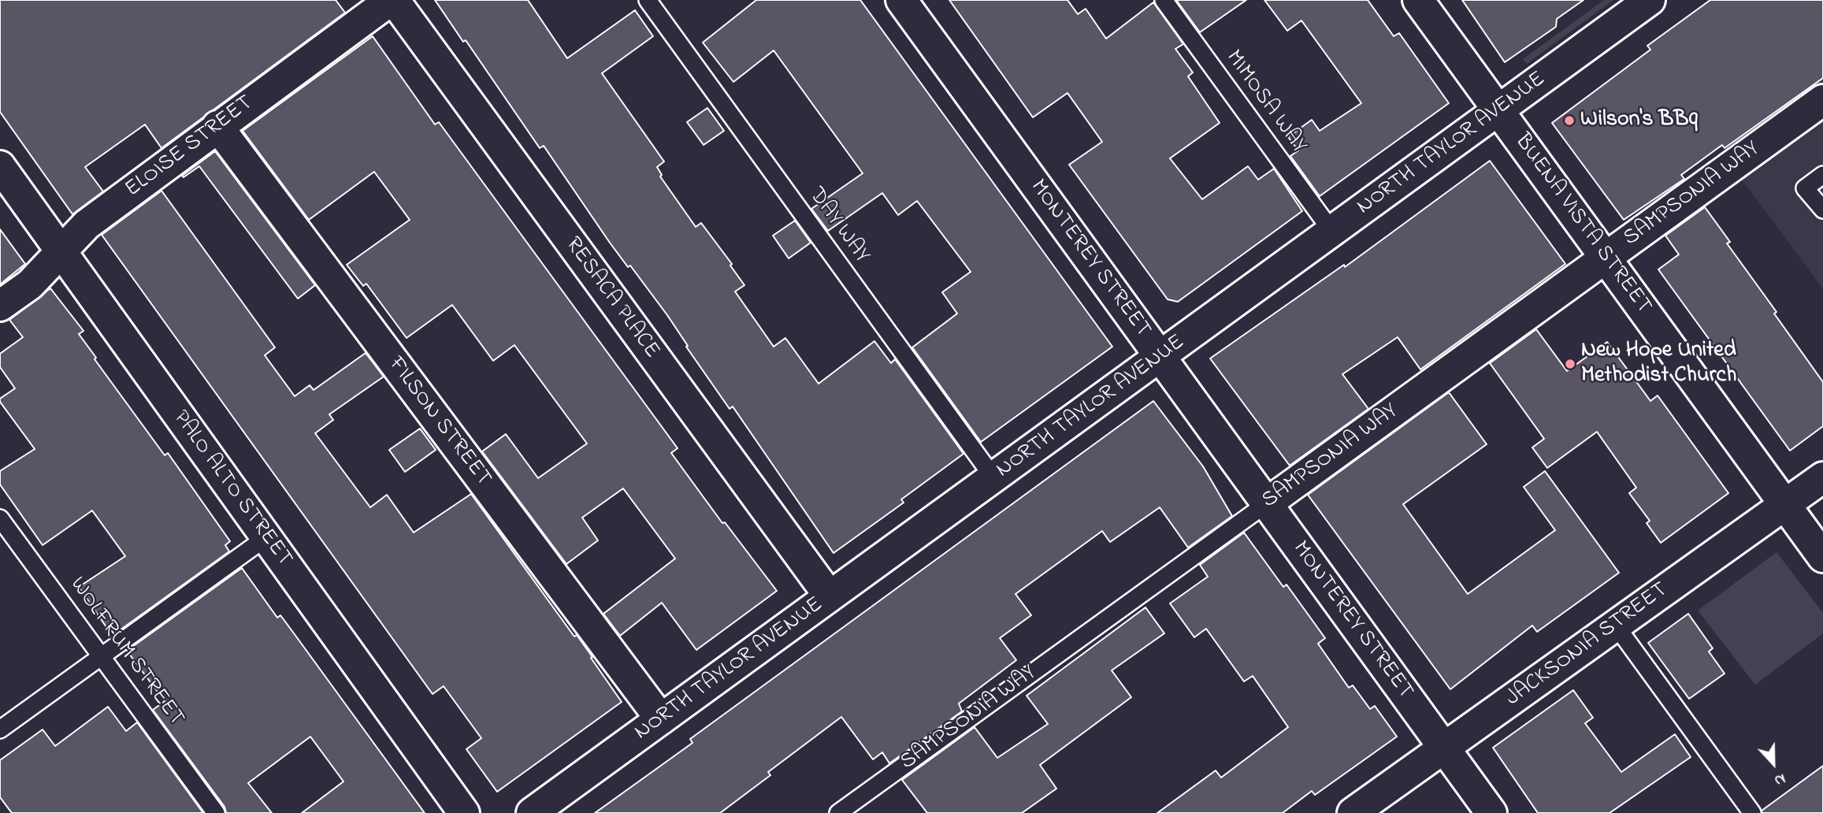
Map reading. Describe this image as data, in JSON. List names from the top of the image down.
{
  "streets": {
    "street": [
      "NORTH TAYLOR AVENUE",
      "ELOISE STREET",
      "SAMPSONIA WAY",
      "BUENA VISTA STREET",
      "MONTEREY STREET",
      "RESACA PLACE",
      "FILSON STREET",
      "PALO ALTO STREET",
      "JACKSONIA STREET"
    ],
    "lane": ["MIMOSA WAY", "DAY WAY", "WOLFRUM STREET"]
  },
  "crossings": [
    ["MIMOSA WAY", "NORTH TAYLOR AVENUE"],
    ["NORTH TAYLOR AVENUE", "BUENA VISTA STREET"],
    ["NORTH TAYLOR AVENUE", "DAY WAY"],
    ["NORTH TAYLOR AVENUE", "MONTEREY STREET"],
    ["NORTH TAYLOR AVENUE", "RESACA PLACE"],
    ["NORTH TAYLOR AVENUE", "FILSON STREET"],
    ["ELOISE STREET", "RESACA PLACE"],
    ["ELOISE STREET", "FILSON STREET"],
    ["ELOISE STREET", "PALO ALTO STREET"],
    ["SAMPSONIA WAY", "BUENA VISTA STREET"],
    ["SAMPSONIA WAY", "MONTEREY STREET"],
    ["BUENA VISTA STREET", "JACKSONIA STREET"],
    ["MONTEREY STREET", "JACKSONIA STREET"]
  ],
  "places": ["Wilson's BBq", "New Hope United Methodist Church"],
  "north": "bottom"
}
